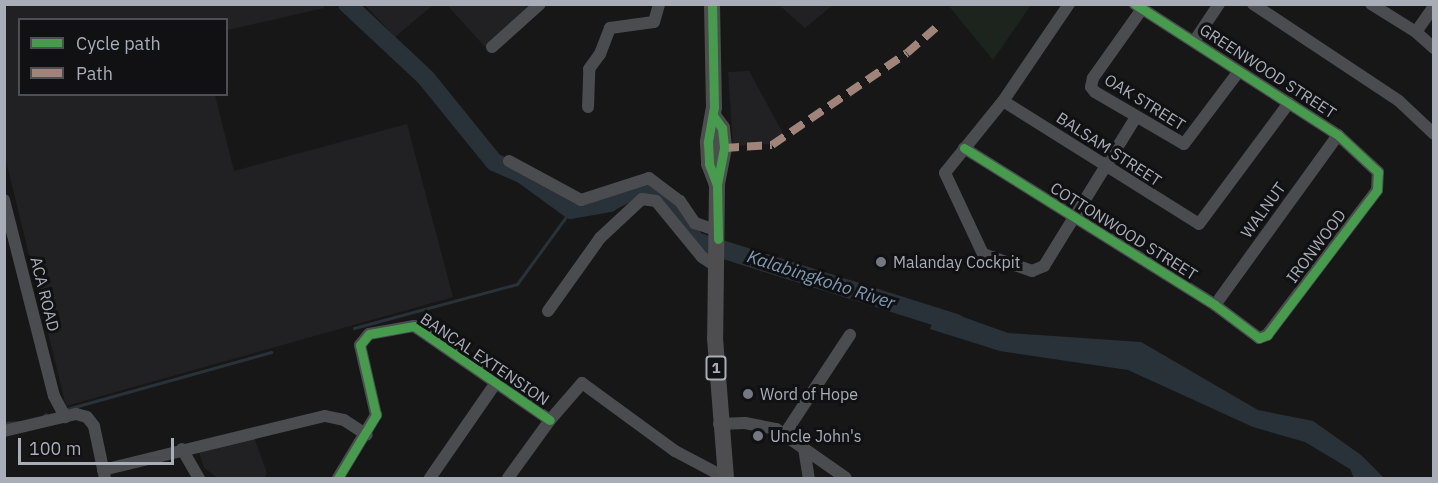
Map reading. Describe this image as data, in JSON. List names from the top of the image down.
{
  "streets": {
    "highway": ["1"],
    "street": [
      "GREENWOOD STREET",
      "OAK STREET",
      "BALSAM STREET",
      "WALNUT",
      "COTTONWOOD STREET",
      "IRONWOOD",
      "ACA ROAD",
      "BANCAL EXTENSION"
    ]
  },
  "crossings": [
    ["GREENWOOD STREET", "OAK STREET"],
    ["GREENWOOD STREET", "BALSAM STREET"],
    ["GREENWOOD STREET", "WALNUT"],
    ["GREENWOOD STREET", "IRONWOOD"],
    ["WALNUT", "COTTONWOOD STREET"],
    ["COTTONWOOD STREET", "IRONWOOD"],
    ["BANCAL EXTENSION", "1"]
  ],
  "water": ["Kalabingkoho River"],
  "places": ["Malanday Cockpit", "Word of Hope", "Uncle John's"],
  "legend": ["Cycle path", "Path"],
  "scale_bar": "100 m"
}
